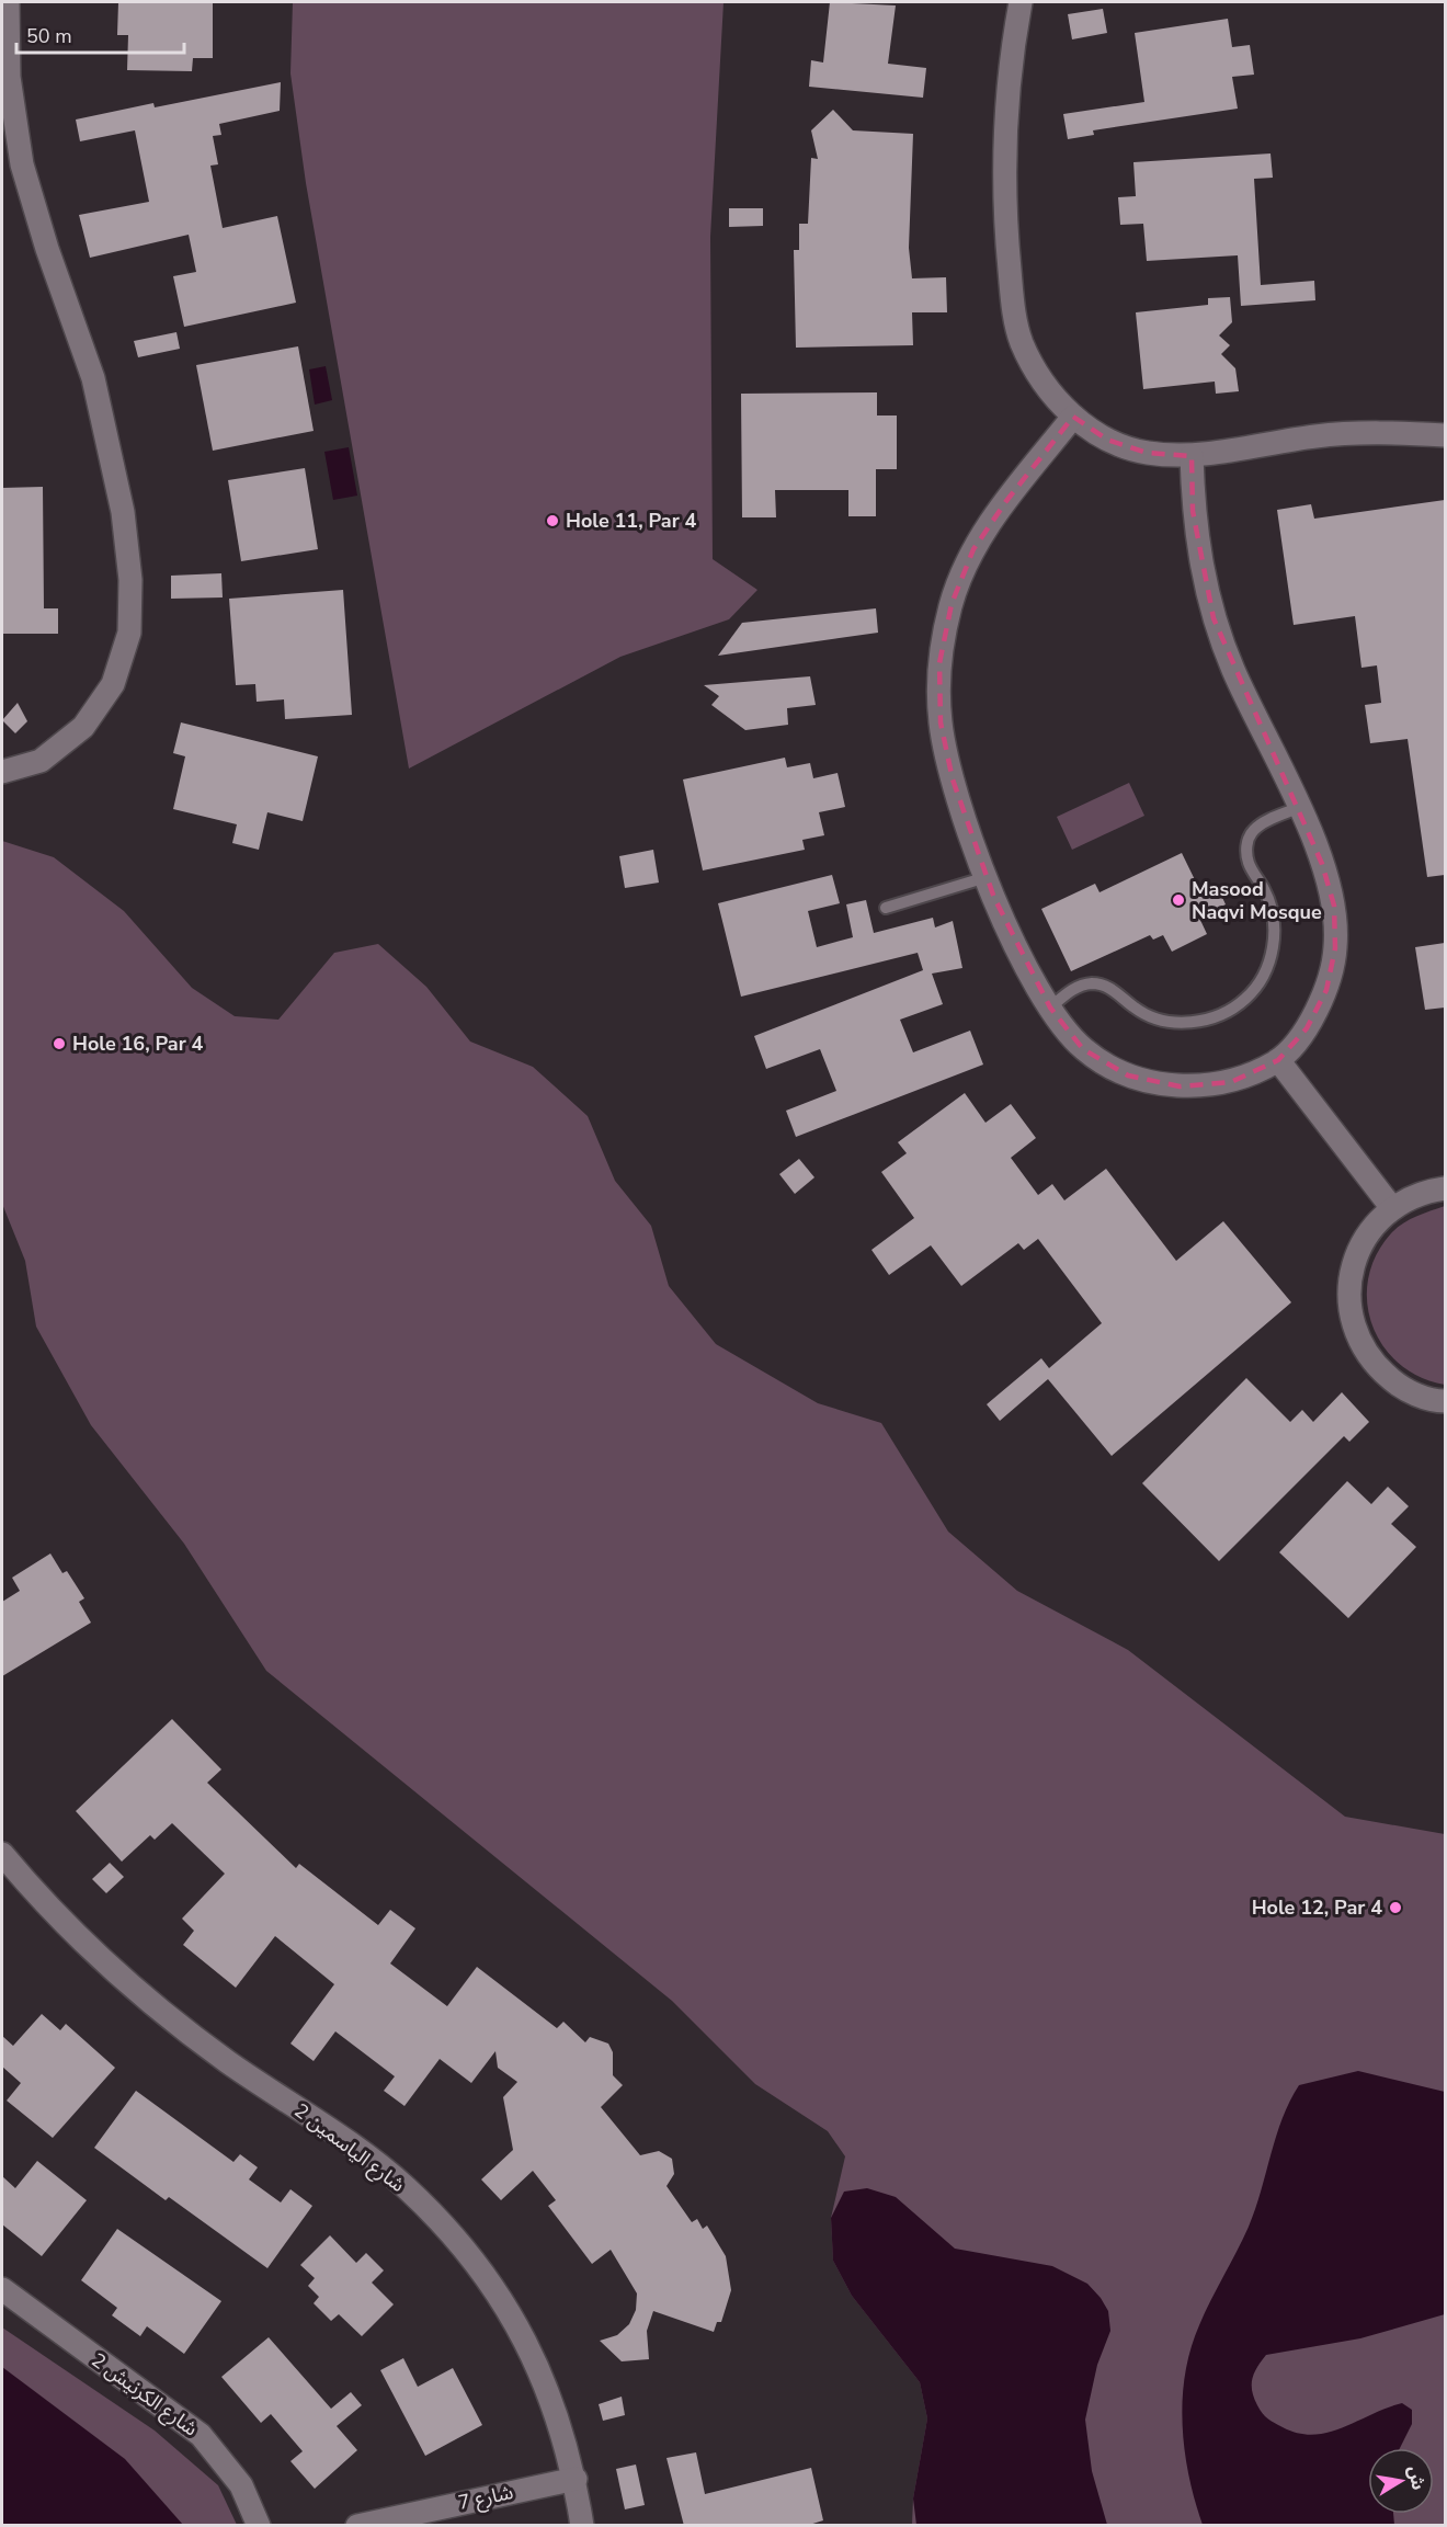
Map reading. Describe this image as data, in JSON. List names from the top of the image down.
{
  "streets": {
    "street": ["شارع الياسمين 2", "شارع الكرنيش 2", "شارع 7"]
  },
  "crossings": [
    ["شارع الياسمين 2", "شارع 7"]
  ],
  "places": [
    "Hole 11, Par 4",
    "Masood Naqvi Mosque",
    "Hole 16, Par 4",
    "Hole 12, Par 4"
  ],
  "scale_bar": "50 m",
  "north": "right"
}
